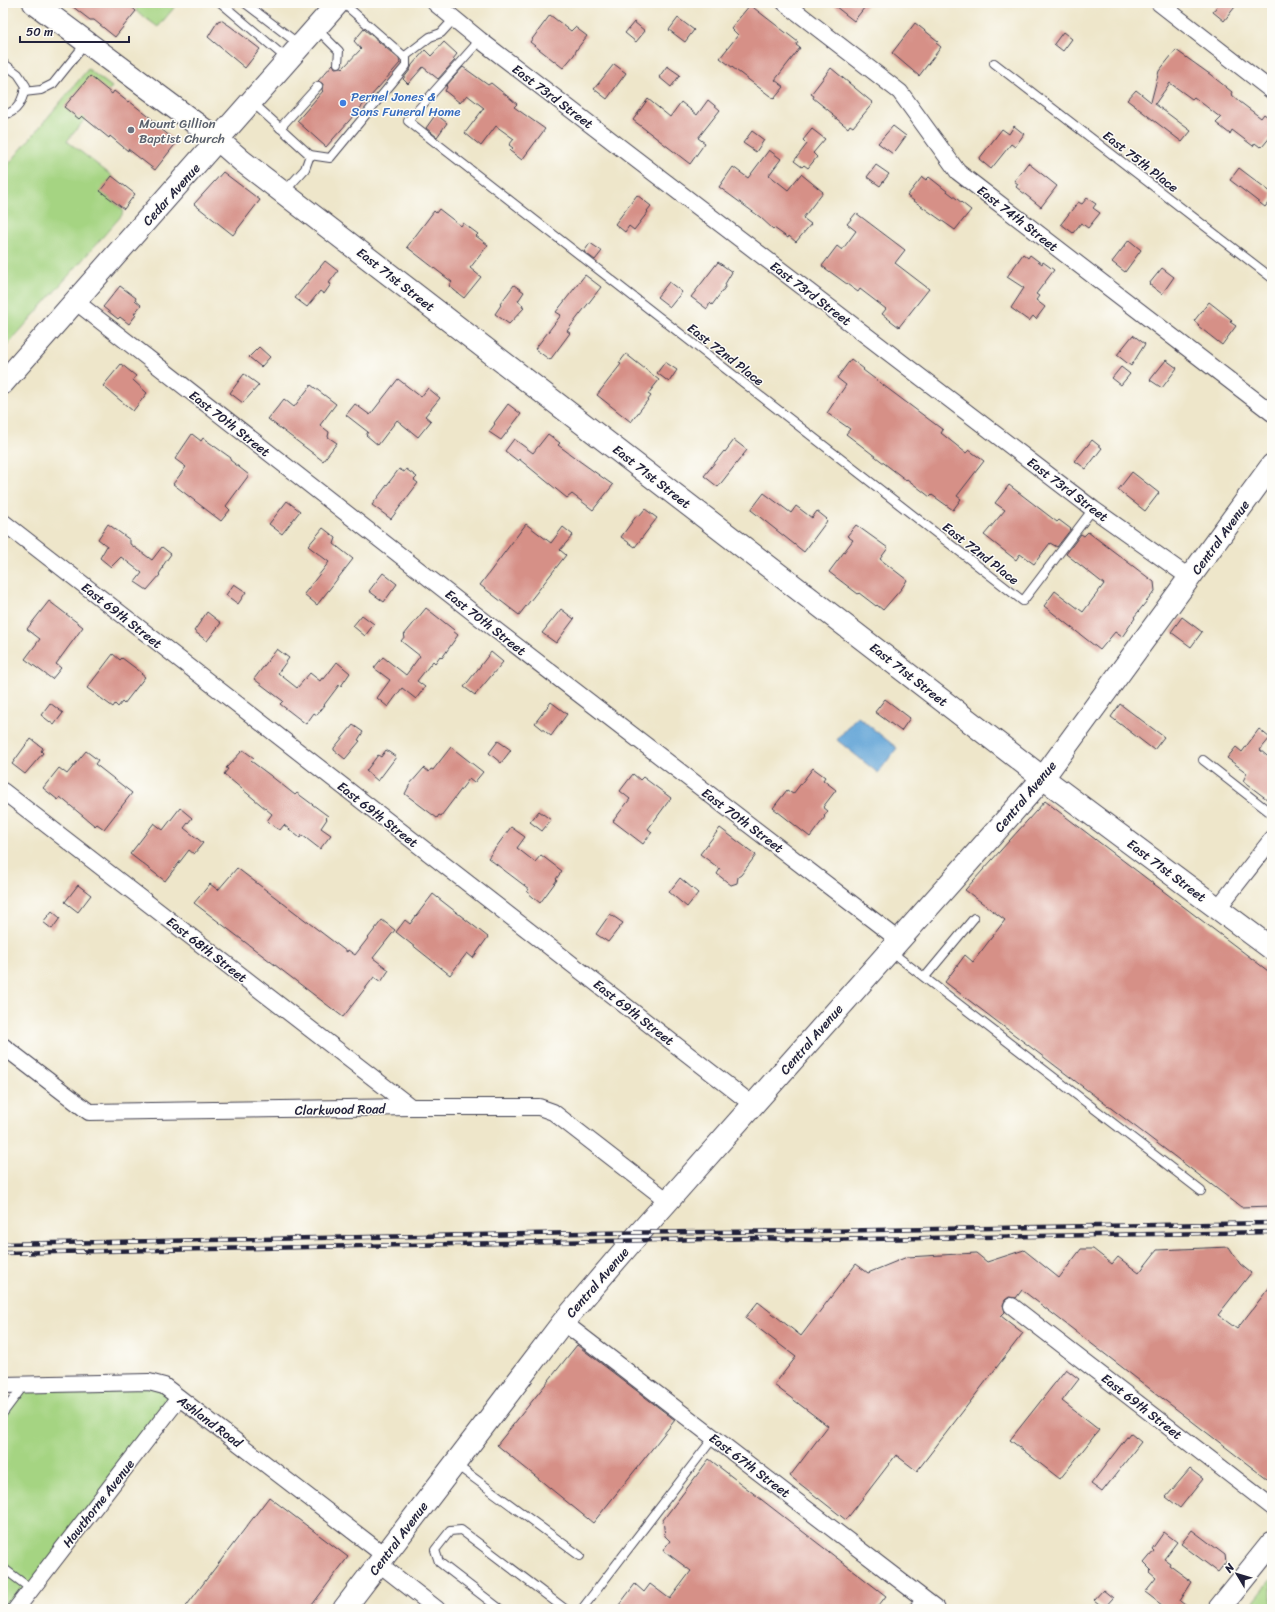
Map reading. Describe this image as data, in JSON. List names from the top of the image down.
{
  "streets": {
    "street": [
      "East 73rd Street",
      "Cedar Avenue",
      "East 74th Street",
      "East 71st Street",
      "East 70th Street",
      "Central Avenue",
      "East 69th Street",
      "East 68th Street",
      "Clarkwood Road",
      "Ashland Road",
      "East 67th Street",
      "Hawthorne Avenue"
    ],
    "lane": ["East 75th Place", "East 72nd Place"]
  },
  "crossings": [
    ["East 73rd Street", "East 72nd Place"],
    ["East 73rd Street", "Central Avenue"],
    ["Cedar Avenue", "East 71st Street"],
    ["Cedar Avenue", "East 70th Street"],
    ["East 71st Street", "Central Avenue"],
    ["East 70th Street", "Central Avenue"],
    ["Central Avenue", "East 69th Street"],
    ["Central Avenue", "Clarkwood Road"],
    ["Central Avenue", "Ashland Road"],
    ["Central Avenue", "East 67th Street"],
    ["East 68th Street", "Clarkwood Road"],
    ["Ashland Road", "Hawthorne Avenue"]
  ],
  "places": ["Pernel Jones & Sons Funeral Home", "Mount Gillion Baptist Church"],
  "scale_bar": "50 m",
  "north": "top left"
}
